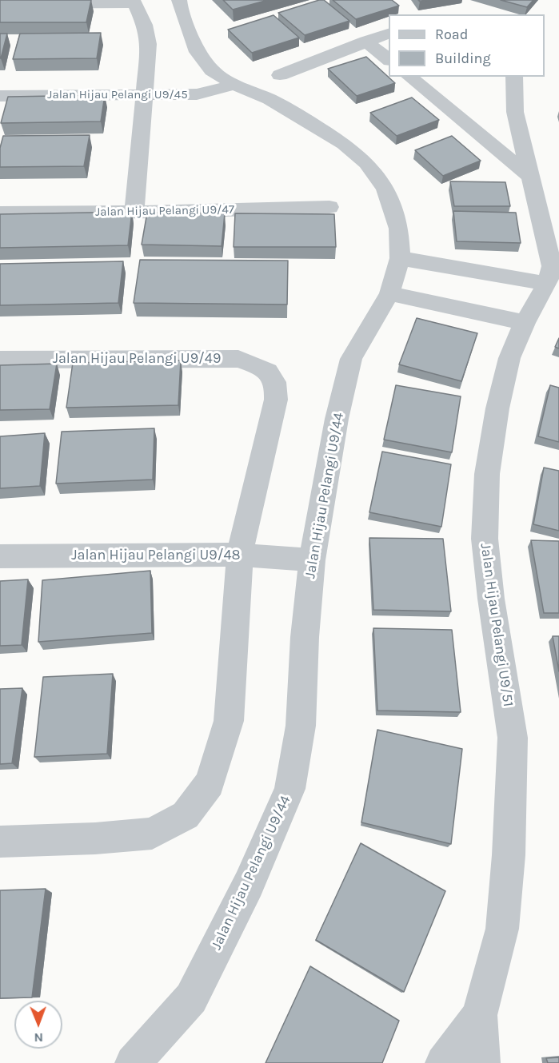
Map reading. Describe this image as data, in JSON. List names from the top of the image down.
{
  "streets": {
    "street": [
      "Jalan Hijau Pelangi U9/45",
      "Jalan Hijau Pelangi U9/47",
      "Jalan Hijau Pelangi U9/49",
      "Jalan Hijau Pelangi U9/44",
      "Jalan Hijau Pelangi U9/48",
      "Jalan Hijau Pelangi U9/51"
    ]
  },
  "crossings": [
    ["Jalan Hijau Pelangi U9/45", "Jalan Hijau Pelangi U9/44"],
    ["Jalan Hijau Pelangi U9/49", "Jalan Hijau Pelangi U9/48"],
    ["Jalan Hijau Pelangi U9/44", "Jalan Hijau Pelangi U9/48"]
  ],
  "legend": ["Road", "Building"],
  "north": "bottom"
}
